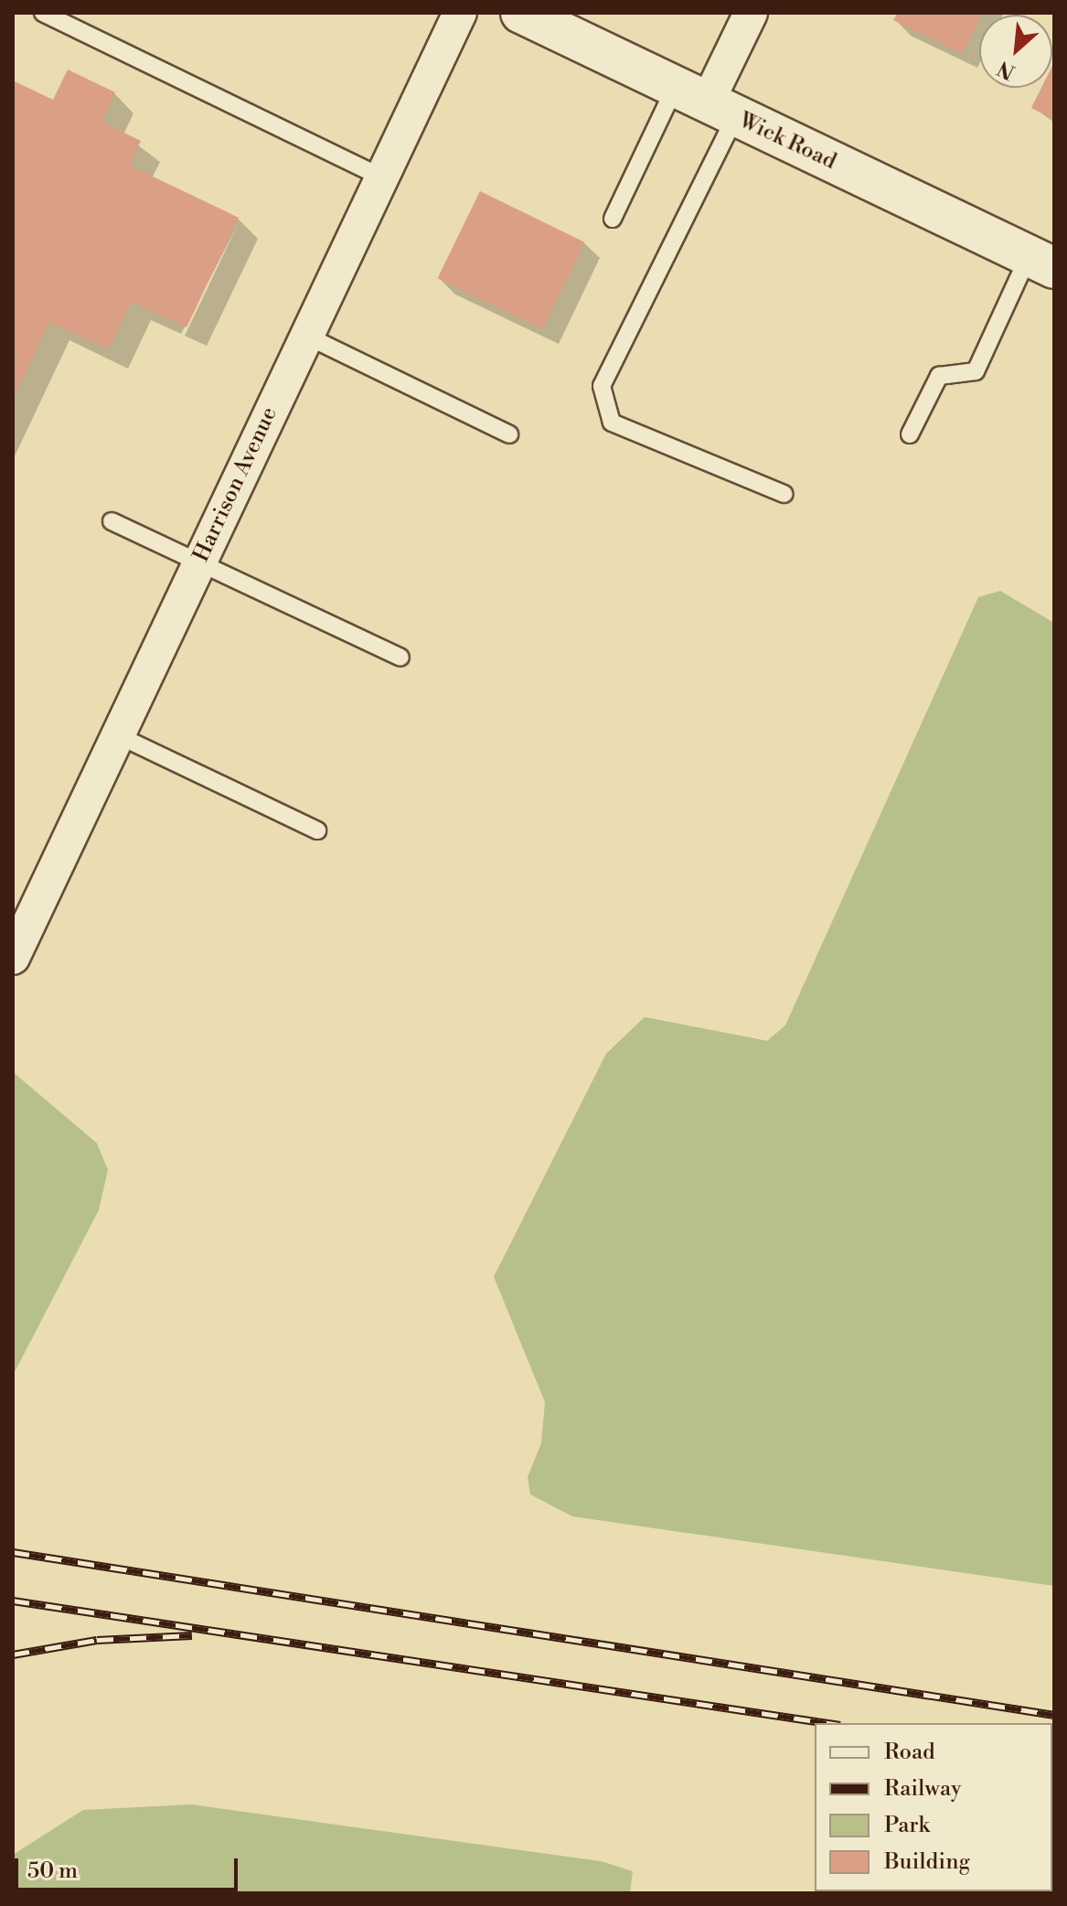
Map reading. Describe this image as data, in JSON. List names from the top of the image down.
{
  "streets": {
    "street": ["Wick Road", "Harrison Avenue"]
  },
  "legend": [
    "Road",
    "Railway",
    "Park",
    "Building"
  ],
  "scale_bar": "50 m",
  "north": "bottom left"
}
